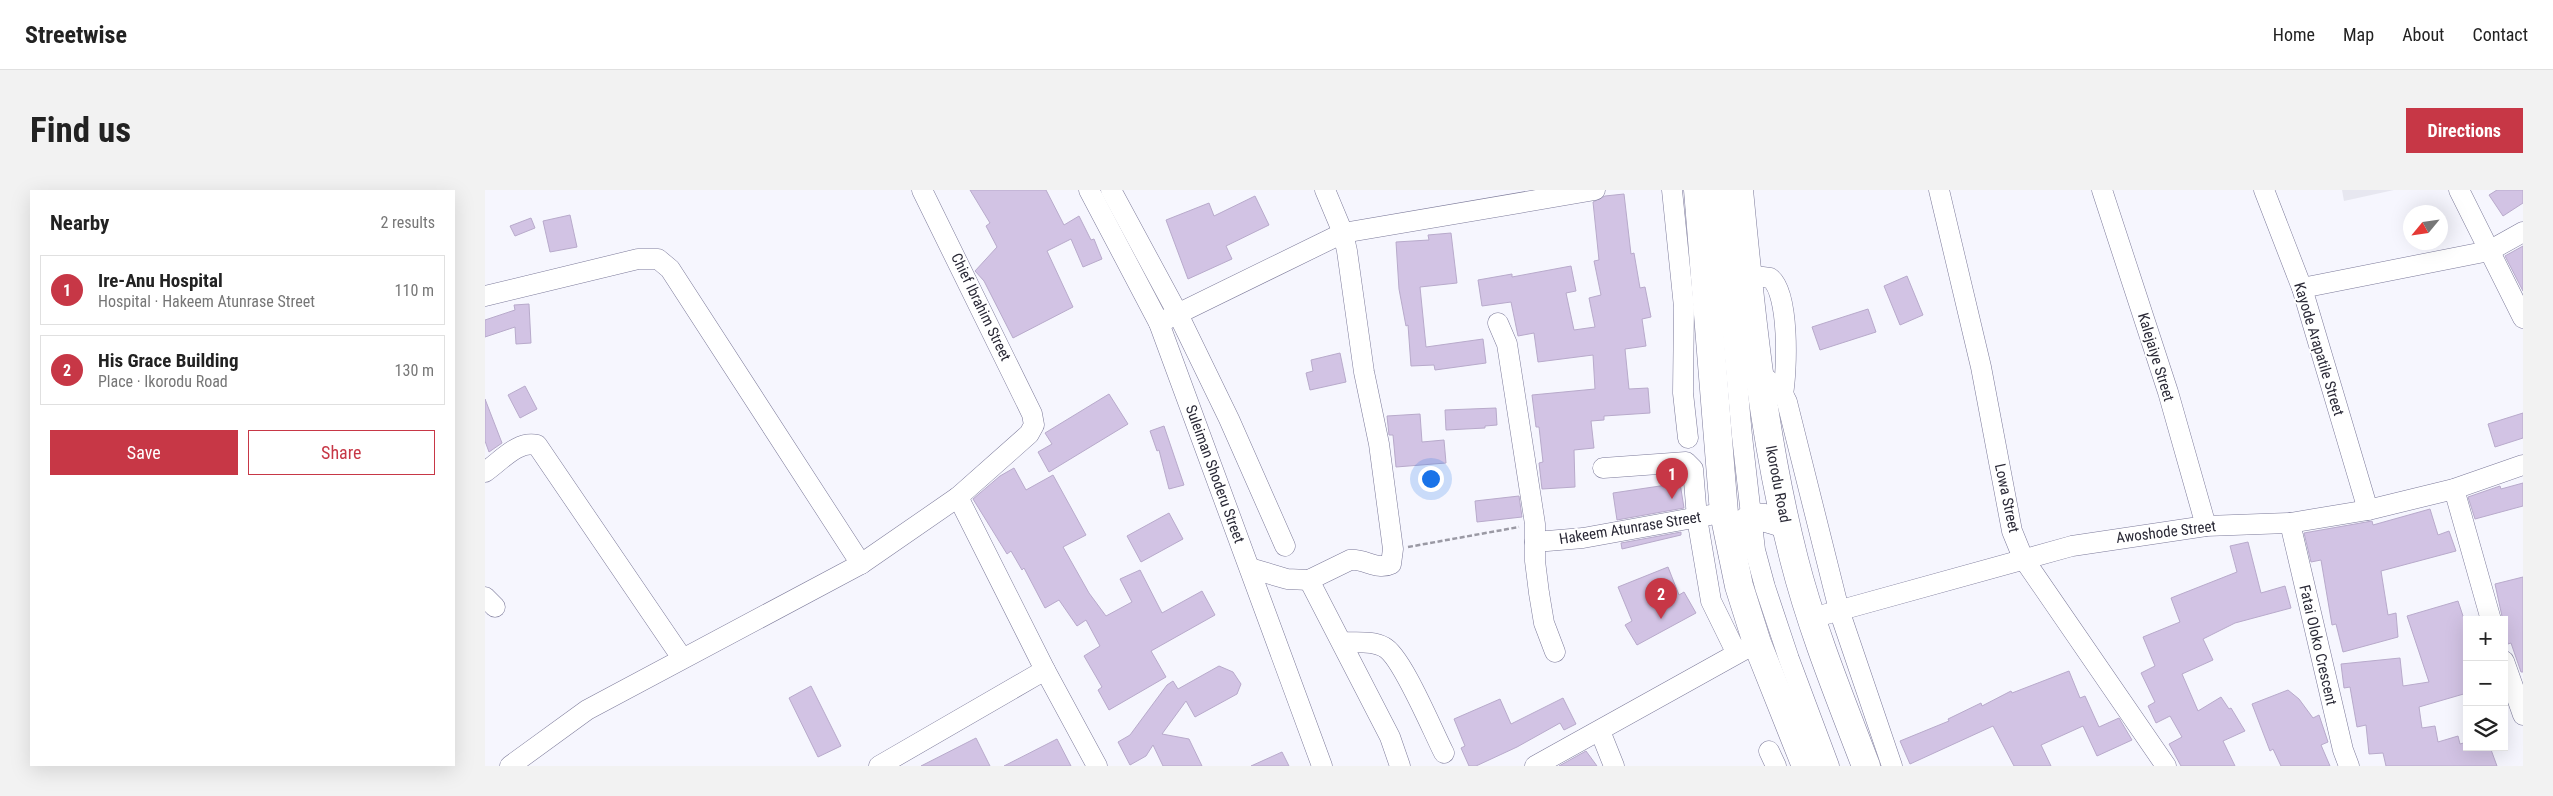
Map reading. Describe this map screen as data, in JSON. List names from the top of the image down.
{
  "streets": {
    "highway": ["Ikorodu Road"],
    "street": [
      "Chief Ibrahim Street",
      "Kayode Arapatile Street",
      "Kalejaiye Street",
      "Suleiman Shoderu Street",
      "Lowa Street",
      "Hakeem Atunrase Street",
      "Awoshode Street",
      "Fatai Oloko Crescent"
    ]
  },
  "crossings": [
    ["Kayode Arapatile Street", "Awoshode Street"],
    ["Kalejaiye Street", "Awoshode Street"],
    ["Ikorodu Road", "Awoshode Street"],
    ["Lowa Street", "Awoshode Street"],
    ["Awoshode Street", "Fatai Oloko Crescent"]
  ],
  "north": "bottom left",
  "page": {
    "header": "Streetwise",
    "nav": [
      "Home",
      "Map",
      "About",
      "Contact"
    ],
    "buttons": [
      "Directions",
      ["Save", "Share"]
    ],
    "title": "Find us",
    "heading": ["Nearby", "2 results"],
    "list": [
      {
        "mark": "1",
        "name": "Ire-Anu Hospital",
        "note": "Hospital · Hakeem Atunrase Street",
        "value": "110 m"
      },
      {
        "mark": "2",
        "name": "His Grace Building",
        "note": "Place · Ikorodu Road",
        "value": "130 m"
      }
    ],
    "pins": ["1", "2"],
    "map_buttons": ["+", "−"]
  }
}
